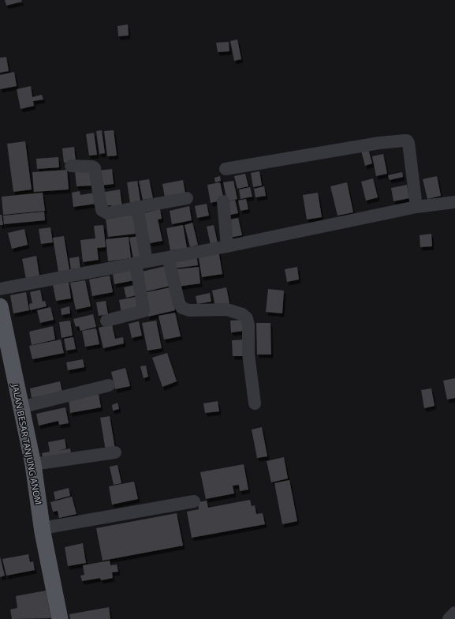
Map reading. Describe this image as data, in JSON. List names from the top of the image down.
{
  "streets": {
    "main road": ["JALAN BESAR TANJUNG ANOM"]
  }
}
